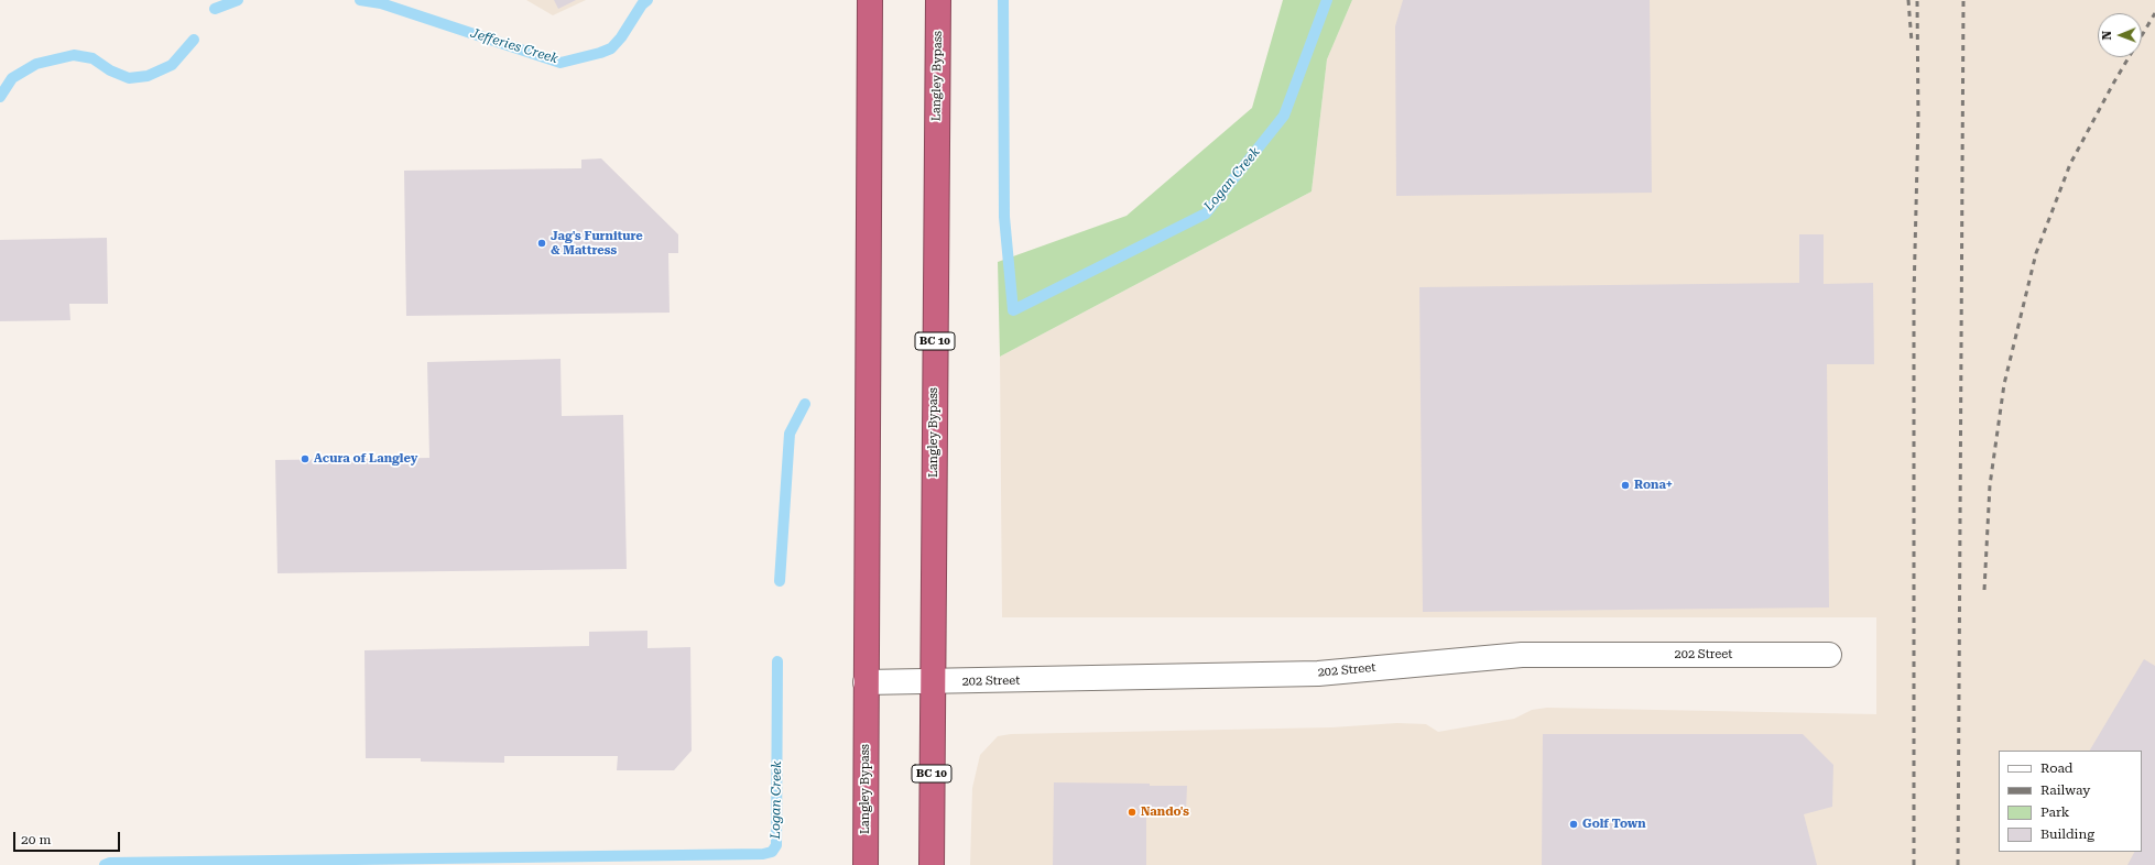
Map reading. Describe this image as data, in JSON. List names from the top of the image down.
{
  "streets": {
    "highway": ["Langley Bypass", "BC 10"],
    "street": ["202 Street"]
  },
  "crossings": [
    ["Langley Bypass", "202 Street"]
  ],
  "water": ["Jefferies Creek", "Logan Creek"],
  "places": [
    "Jag's Furniture & Mattress",
    "Acura of Langley",
    "Rona+",
    "Nando's",
    "Golf Town"
  ],
  "legend": [
    "Road",
    "Railway",
    "Park",
    "Building"
  ],
  "scale_bar": "20 m",
  "north": "left"
}
